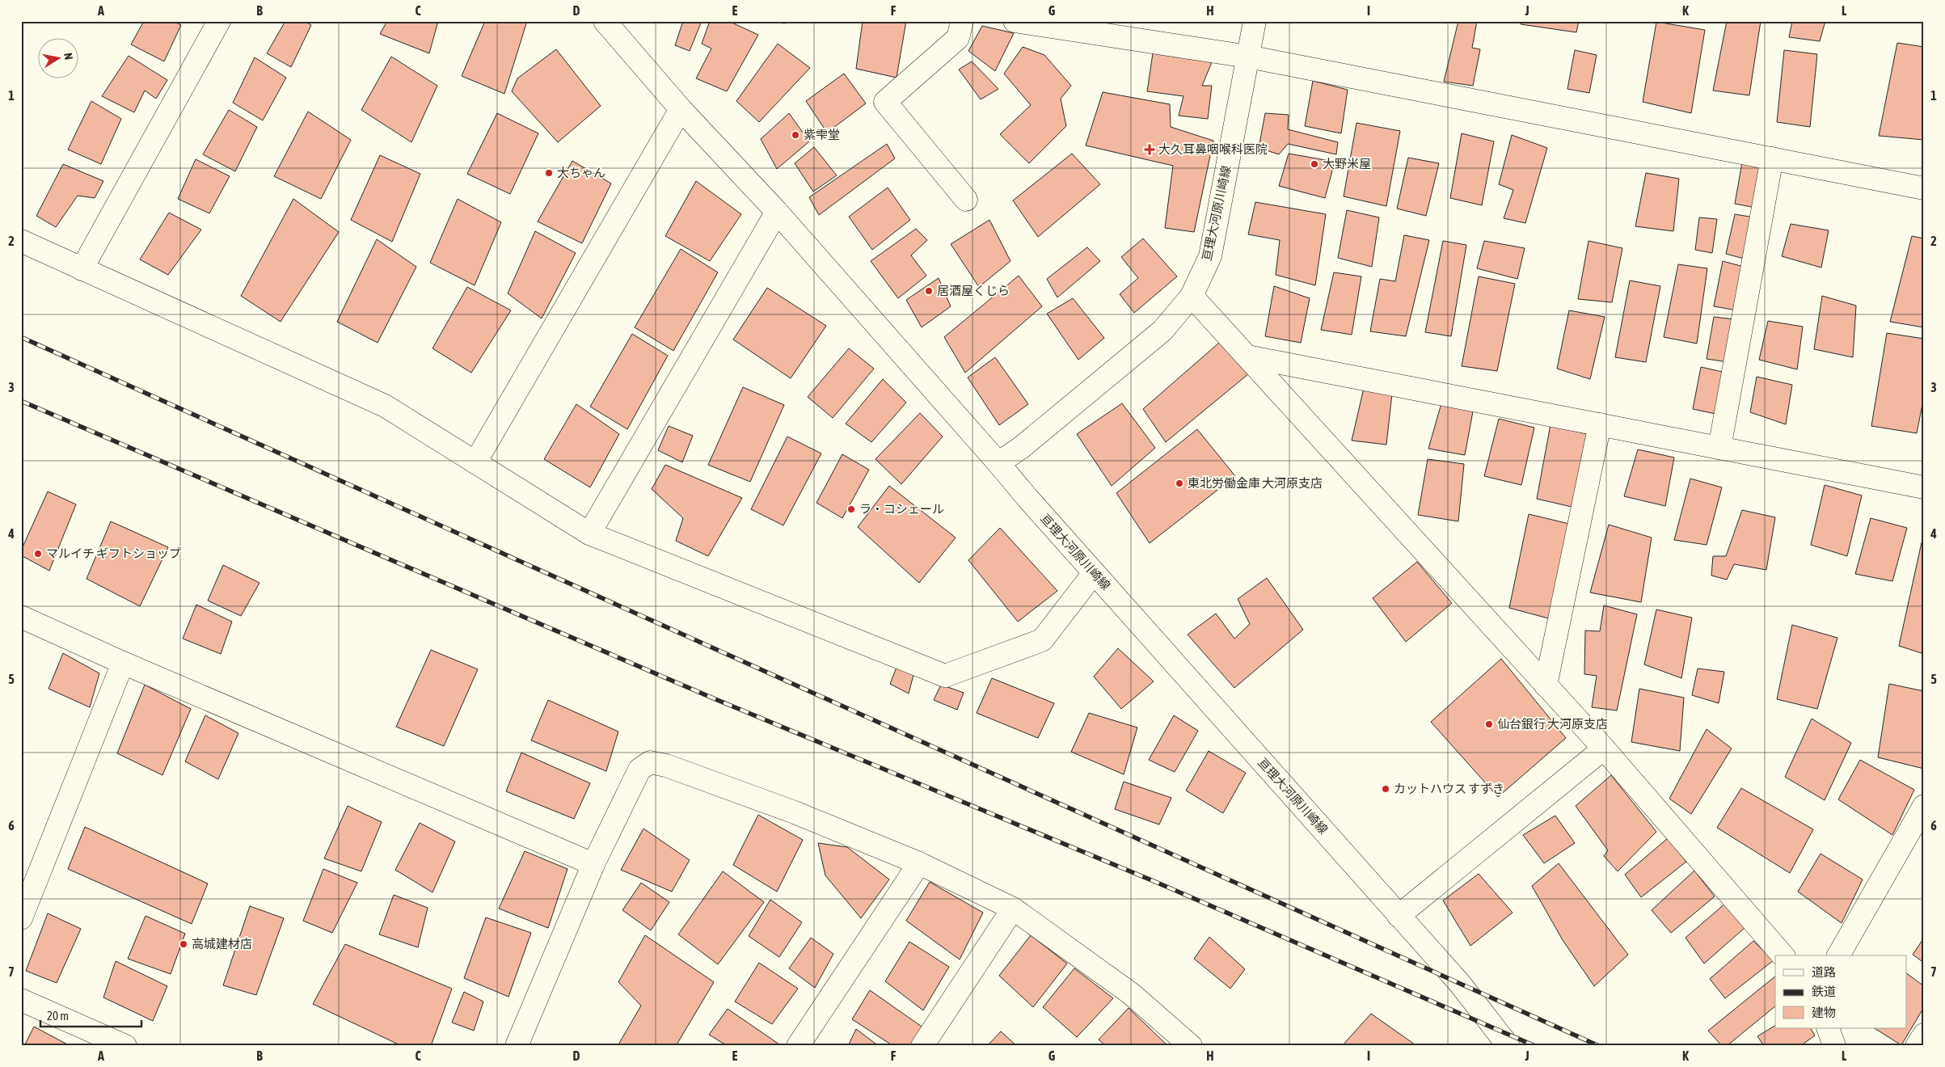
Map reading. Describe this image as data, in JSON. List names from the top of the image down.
{
  "streets": {
    "street": ["亘理大河原川崎線"]
  },
  "places": {
    "other": [
      "紫雫堂",
      "大野米屋",
      "大ちゃん",
      "居酒屋くじら",
      "東北労働金庫 大河原支店",
      "ラ・コシェール",
      "マルイチ ギフトショップ",
      "仙台銀行 大河原支店",
      "カットハウス すずき",
      "高城建材店"
    ],
    "health": ["大久耳鼻咽喉科医院"]
  },
  "legend": ["道路", "鉄道", "建物"],
  "scale_bar": "20 m",
  "north": "right",
  "grid": {
    "columns": [
      "A",
      "B",
      "C",
      "D",
      "E",
      "F",
      "G",
      "H",
      "I",
      "J",
      "K",
      "L"
    ],
    "rows": [
      "1",
      "2",
      "3",
      "4",
      "5",
      "6",
      "7"
    ]
  }
}
